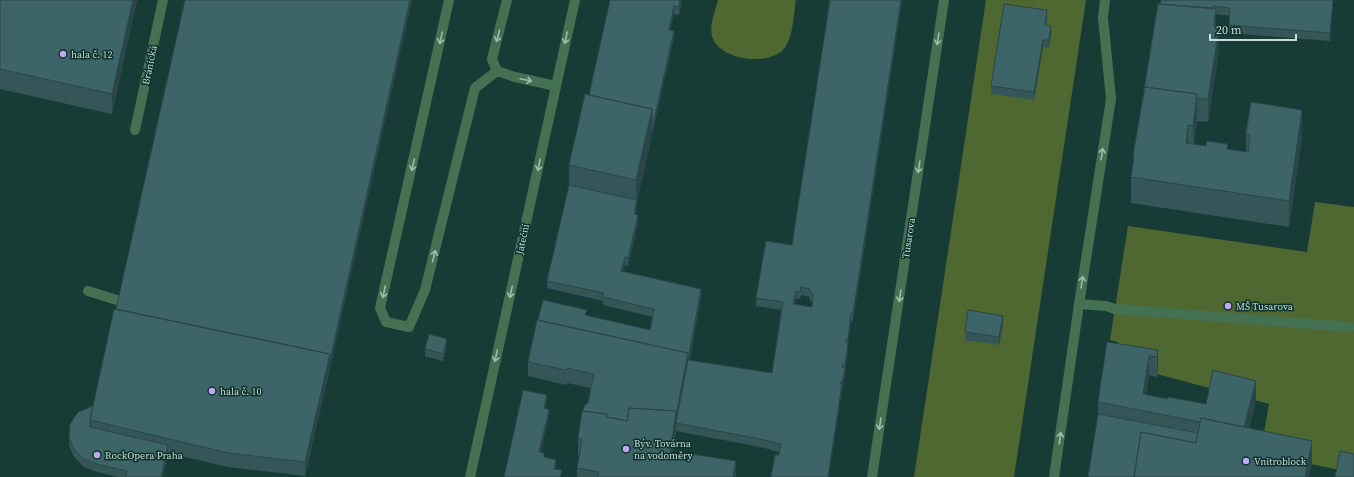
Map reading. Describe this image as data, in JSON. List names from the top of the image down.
{
  "streets": {
    "street": ["Bránická", "Tusarova", "Jateční"]
  },
  "one_way": ["Tusarova", "Jateční"],
  "places": [
    "hala č. 12",
    "MŠ Tusarova",
    "hala č. 10",
    "Býv. Továrna na vodoměry",
    "RockOpera Praha",
    "Vnitroblock"
  ],
  "scale_bar": "20 m"
}
